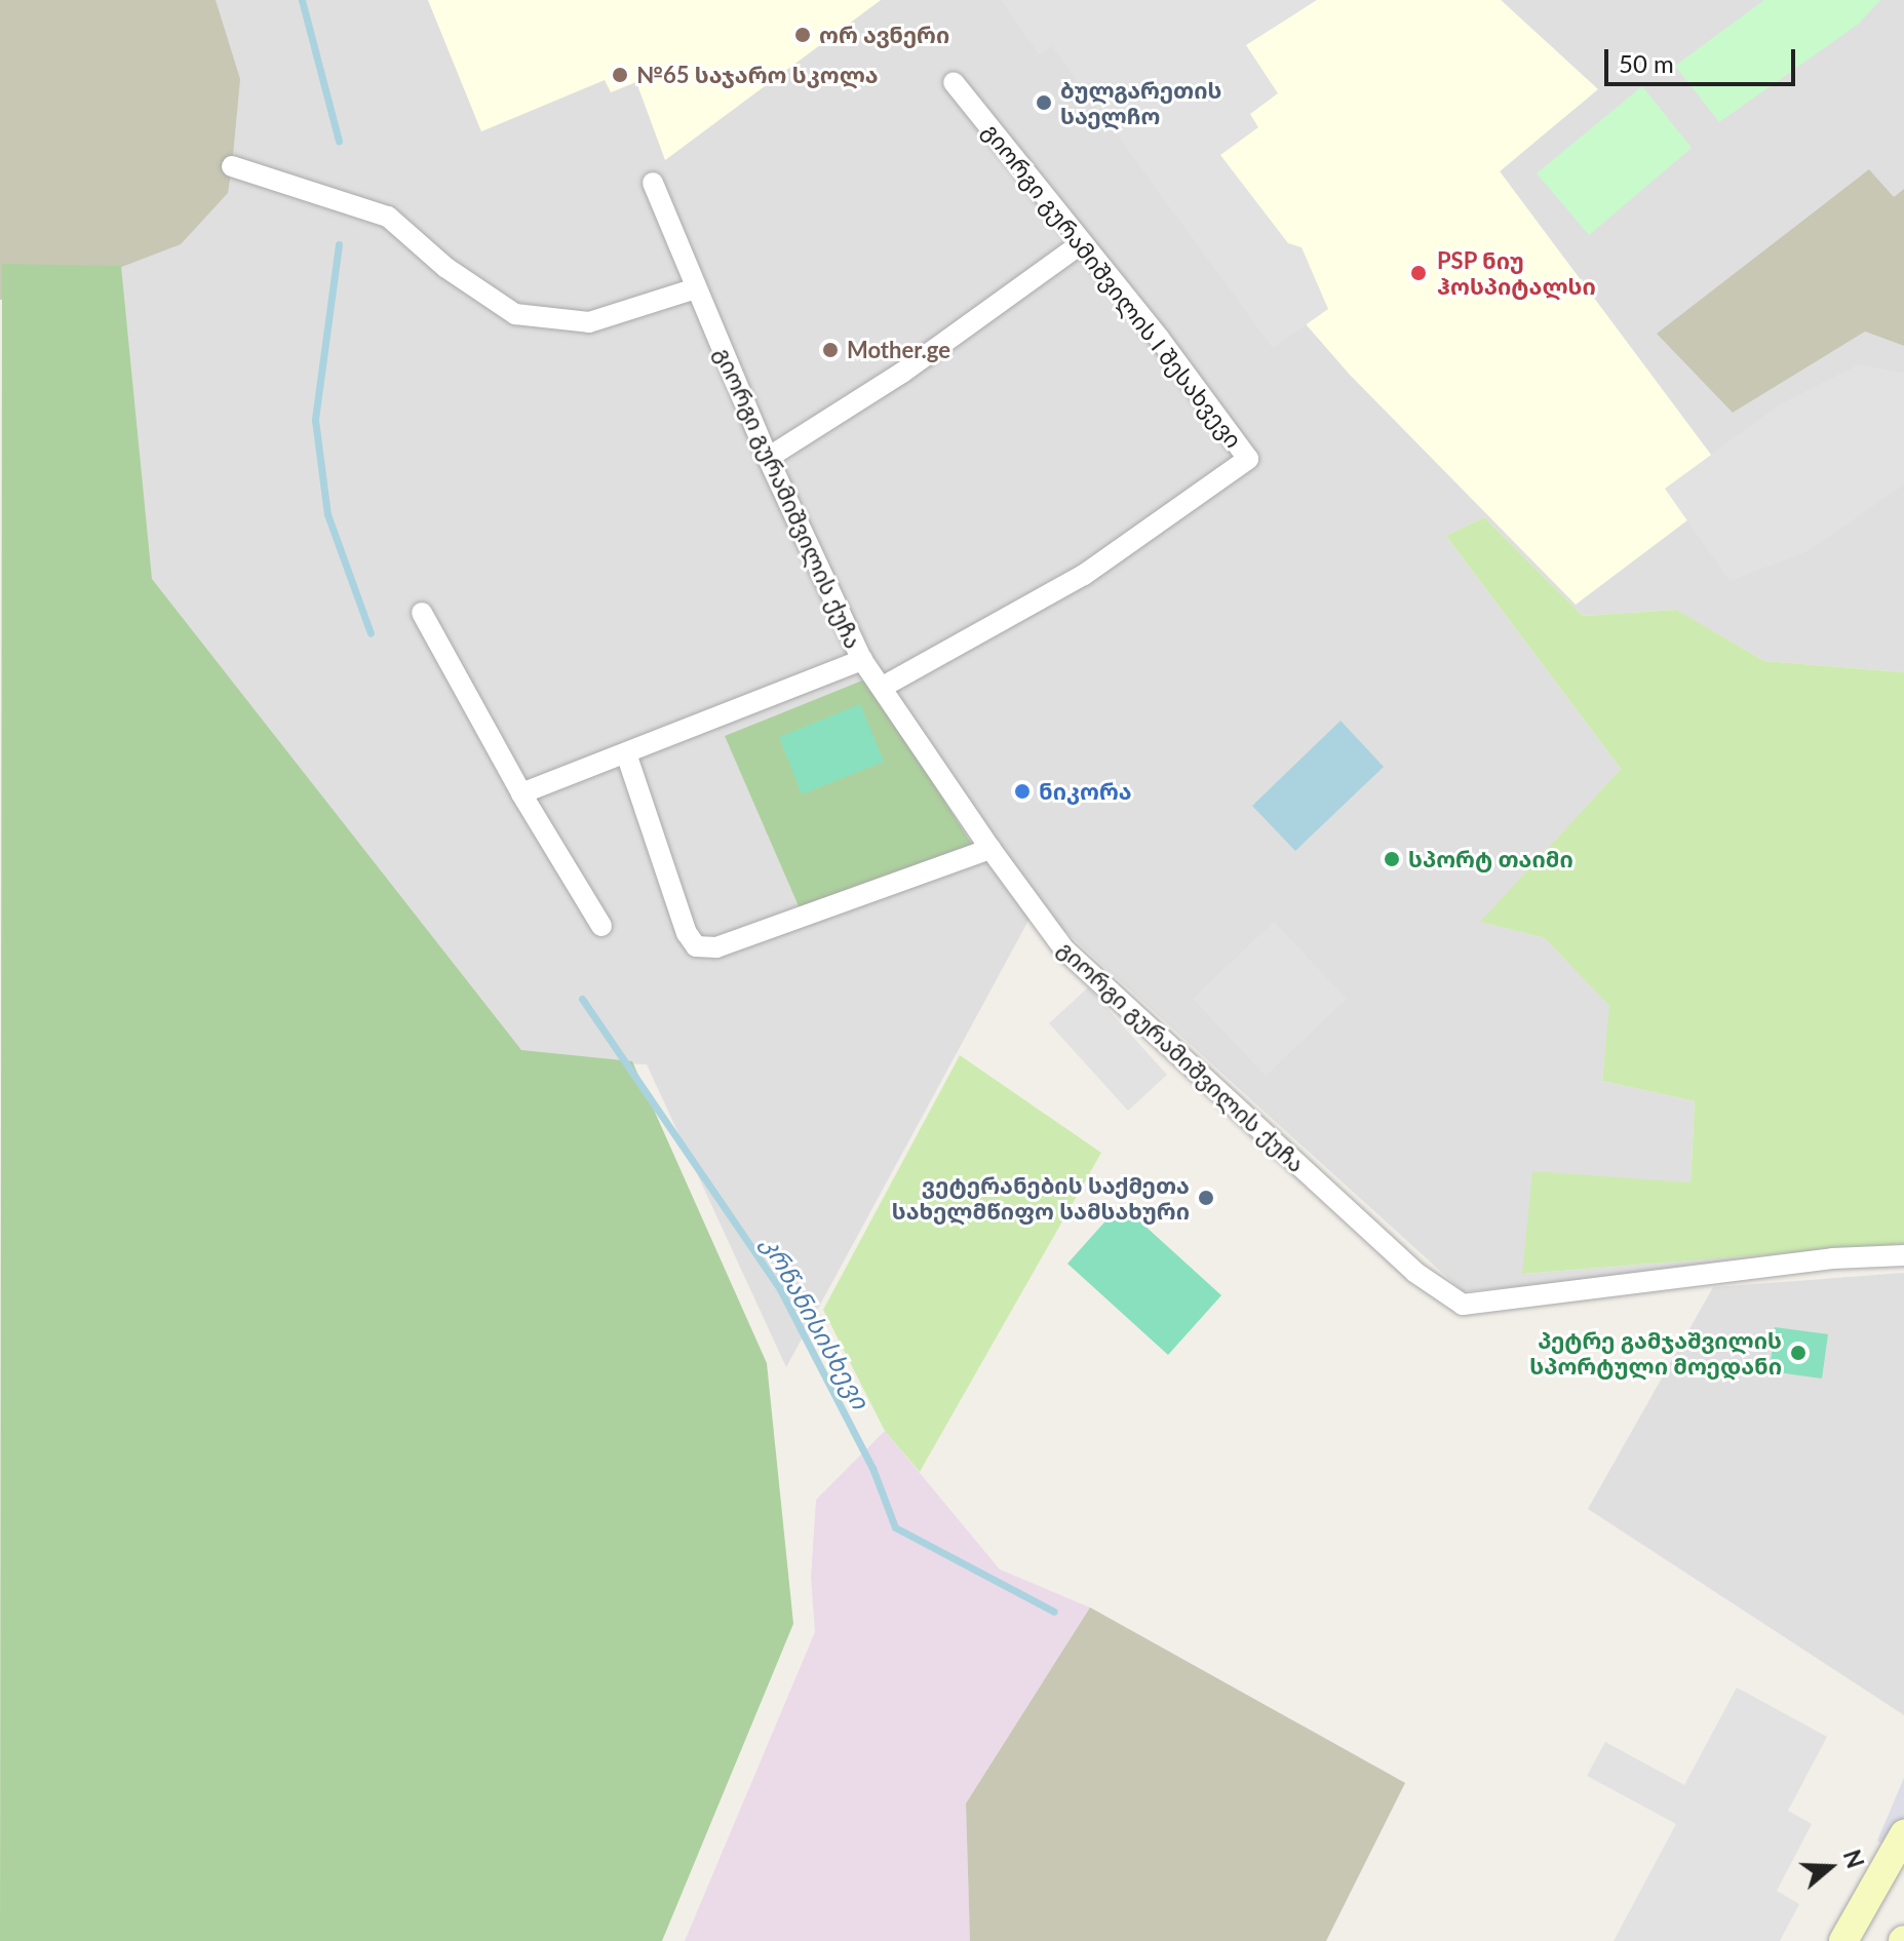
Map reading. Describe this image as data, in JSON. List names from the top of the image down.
{
  "streets": {
    "street": ["გიორგი გურამიშვილის I შესახვევი", "გიორგი გურამიშვილის ქუჩა"]
  },
  "crossings": [
    ["გიორგი გურამიშვილის I შესახვევი", "გიორგი გურამიშვილის ქუჩა"]
  ],
  "water": ["კრწანისისხევი"],
  "places": [
    "ორ ავნერი",
    "№65 საჯარო სკოლა",
    "ბულგარეთის საელჩო",
    "PSP ნიუ ჰოსპიტალსი",
    "Mother.ge",
    "ნიკორა",
    "სპორტ თაიმი",
    "ვეტერანების საქმეთა სახელმწიფო სამსახური",
    "პეტრე გამჯაშვილის სპორტული მოედანი"
  ],
  "scale_bar": "50 m",
  "north": "right"
}
